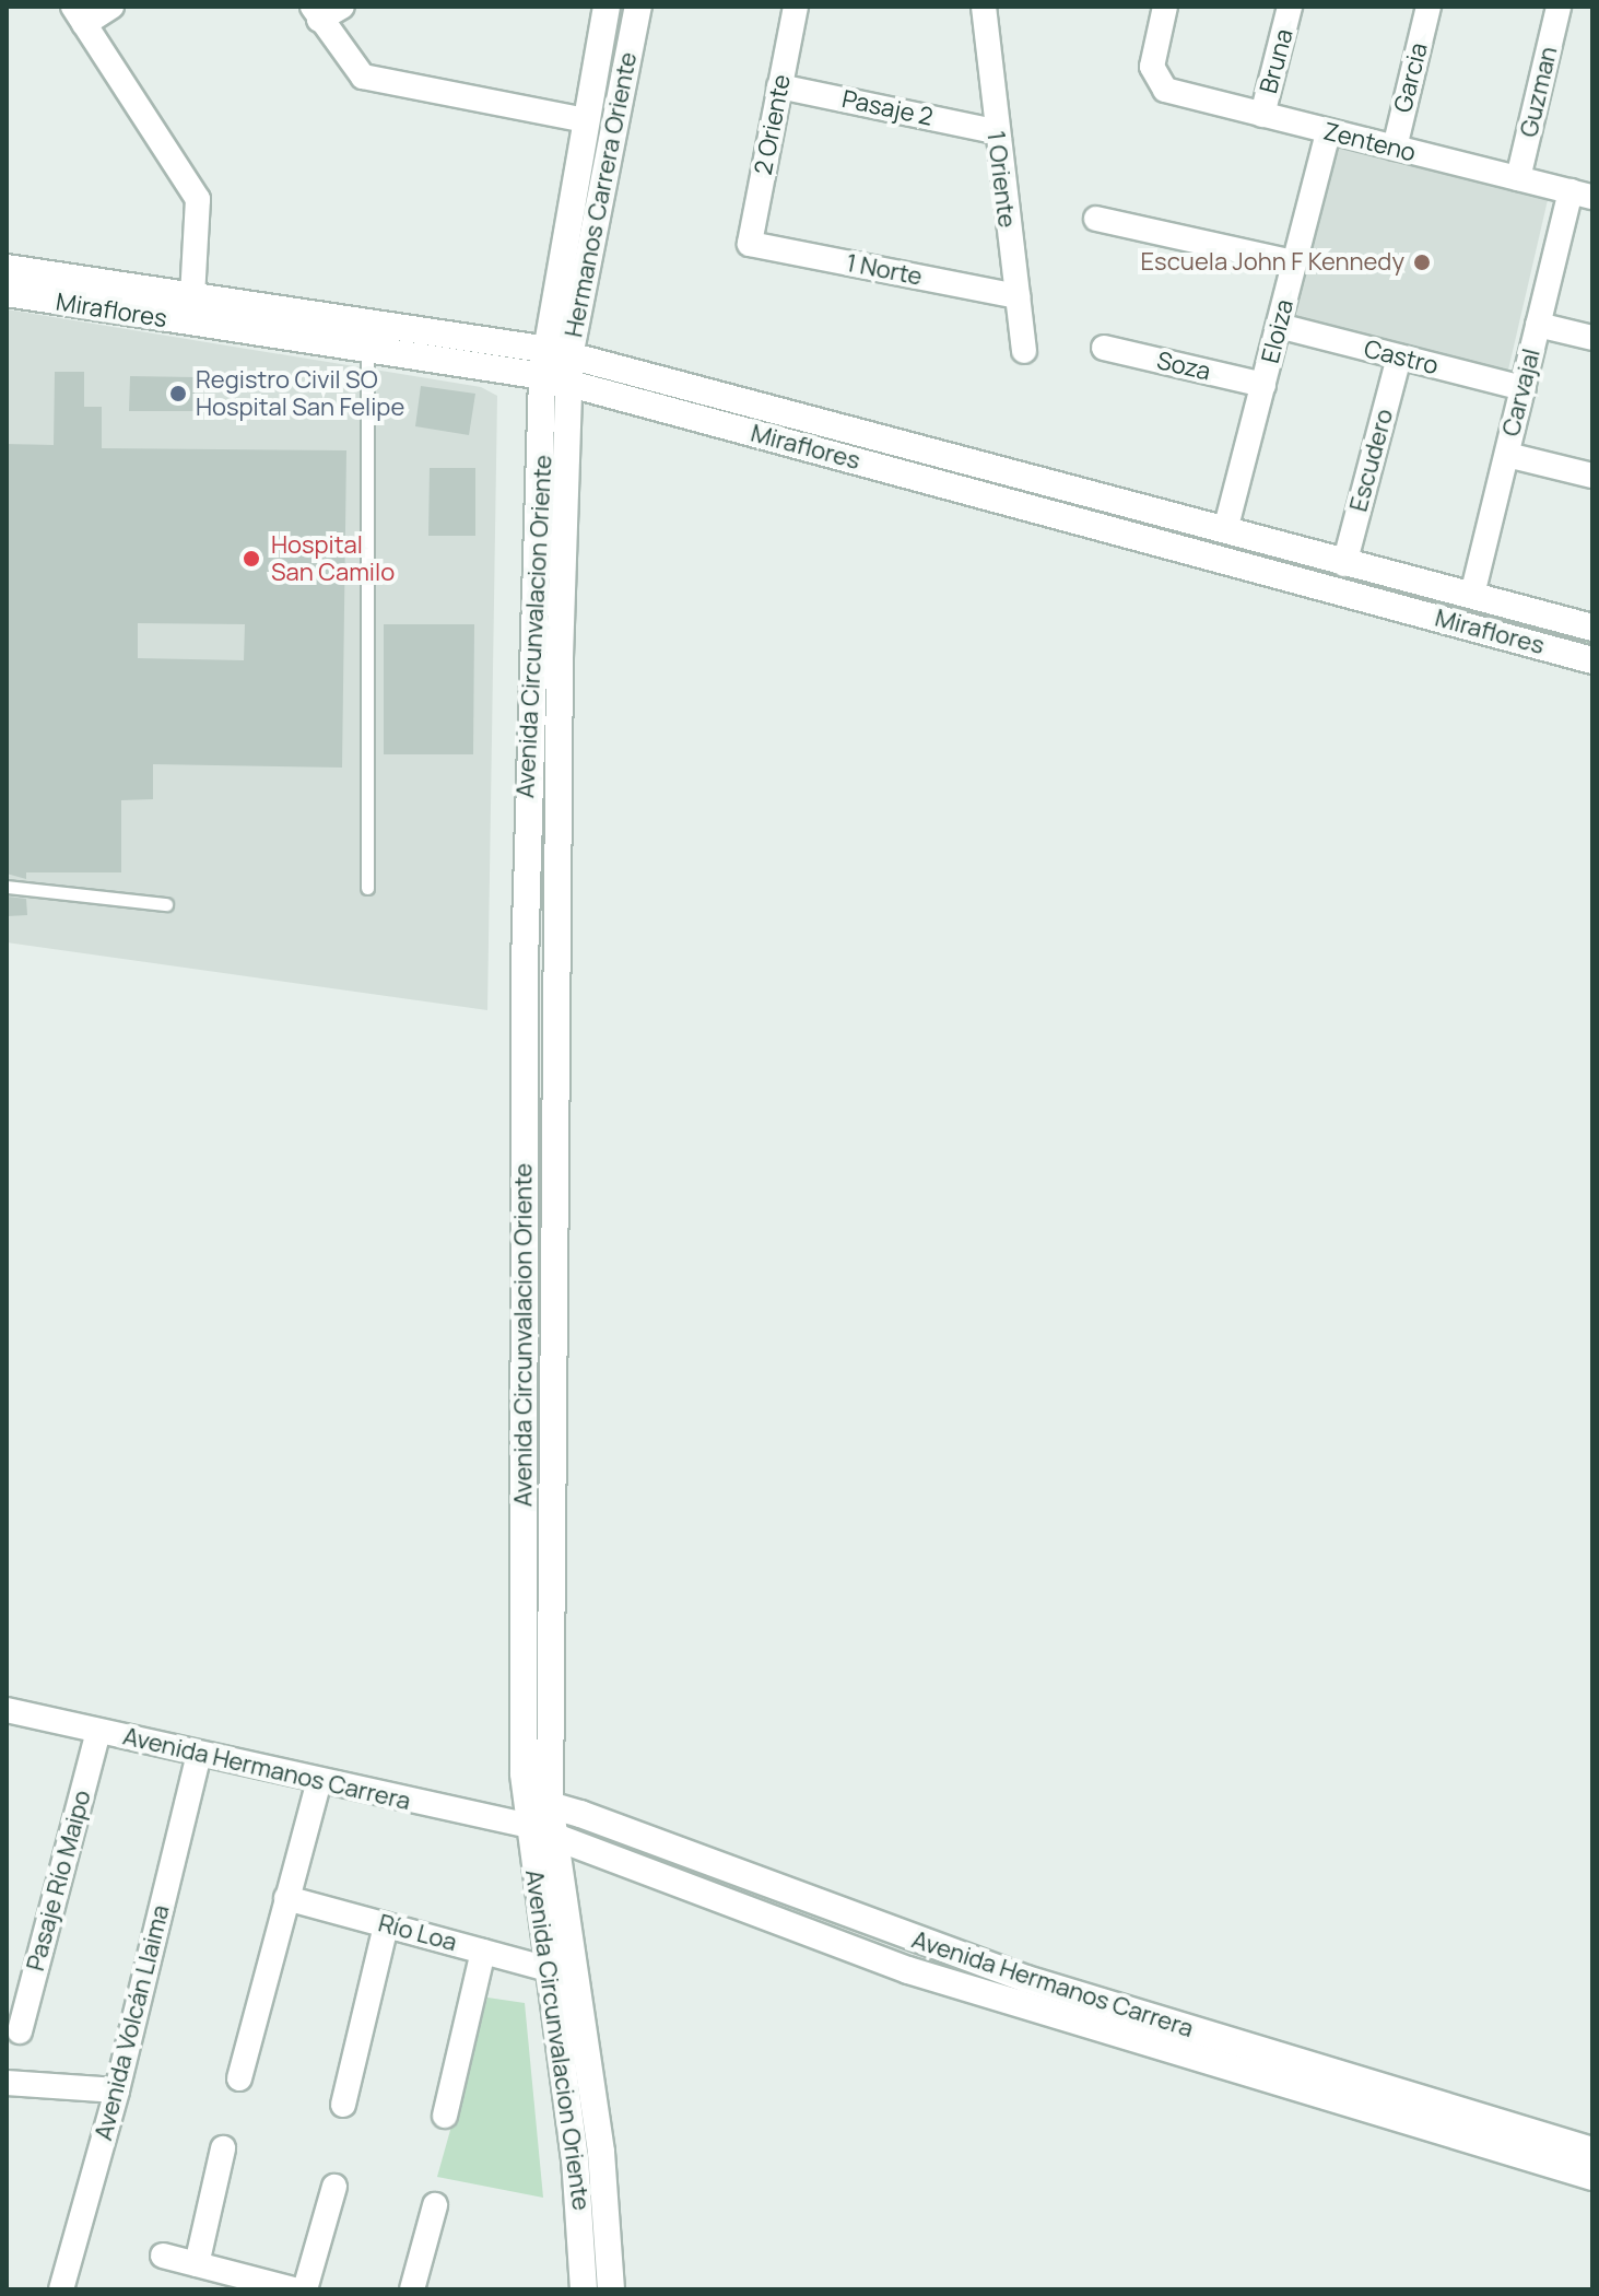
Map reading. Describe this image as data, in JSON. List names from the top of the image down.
{
  "streets": {
    "street": [
      "Bruna",
      "Garcia",
      "Guzman",
      "Pasaje 2",
      "2 Oriente",
      "Zenteno",
      "1 Oriente",
      "Hermanos Carrera Oriente",
      "1 Norte",
      "Miraflores",
      "Eloiza",
      "Castro",
      "Soza",
      "Carvajal",
      "Escudero",
      "Avenida Circunvalacion Oriente",
      "Avenida Hermanos Carrera",
      "Pasaje Río Maipo",
      "Río Loa",
      "Avenida Volcán Llaima"
    ]
  },
  "crossings": [
    ["Bruna", "Zenteno"],
    ["Garcia", "Zenteno"],
    ["Guzman", "Zenteno"],
    ["Pasaje 2", "2 Oriente"],
    ["Pasaje 2", "1 Oriente"],
    ["2 Oriente", "1 Norte"],
    ["Zenteno", "Eloiza"],
    ["Zenteno", "Carvajal"],
    ["1 Oriente", "1 Norte"],
    ["Hermanos Carrera Oriente", "Miraflores"],
    ["Hermanos Carrera Oriente", "Avenida Circunvalacion Oriente"],
    ["Miraflores", "Eloiza"],
    ["Miraflores", "Carvajal"],
    ["Miraflores", "Escudero"],
    ["Miraflores", "Avenida Circunvalacion Oriente"],
    ["Eloiza", "Castro"],
    ["Eloiza", "Soza"],
    ["Castro", "Carvajal"],
    ["Castro", "Escudero"],
    ["Avenida Circunvalacion Oriente", "Avenida Hermanos Carrera"],
    ["Avenida Circunvalacion Oriente", "Río Loa"],
    ["Avenida Hermanos Carrera", "Pasaje Río Maipo"],
    ["Avenida Hermanos Carrera", "Avenida Volcán Llaima"]
  ],
  "places": ["Escuela John F Kennedy", "Registro Civil SO Hospital San Felipe", "Hospital San Camilo"]
}
